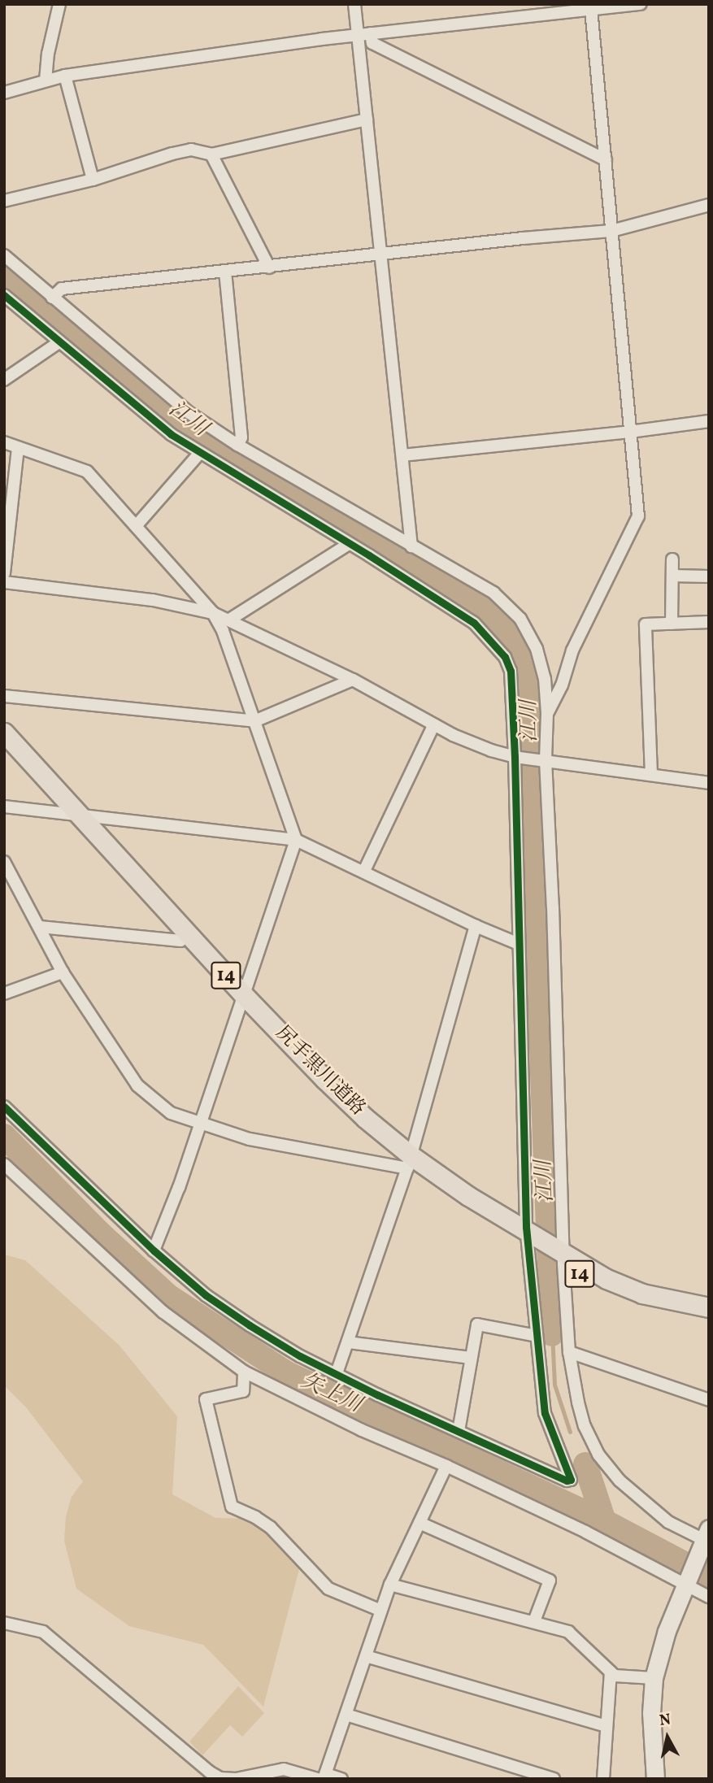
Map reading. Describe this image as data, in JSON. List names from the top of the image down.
{
  "streets": {
    "main road": ["14", "尻手黒川道路"]
  },
  "water": ["江川", "矢上川"],
  "north": "top"
}
